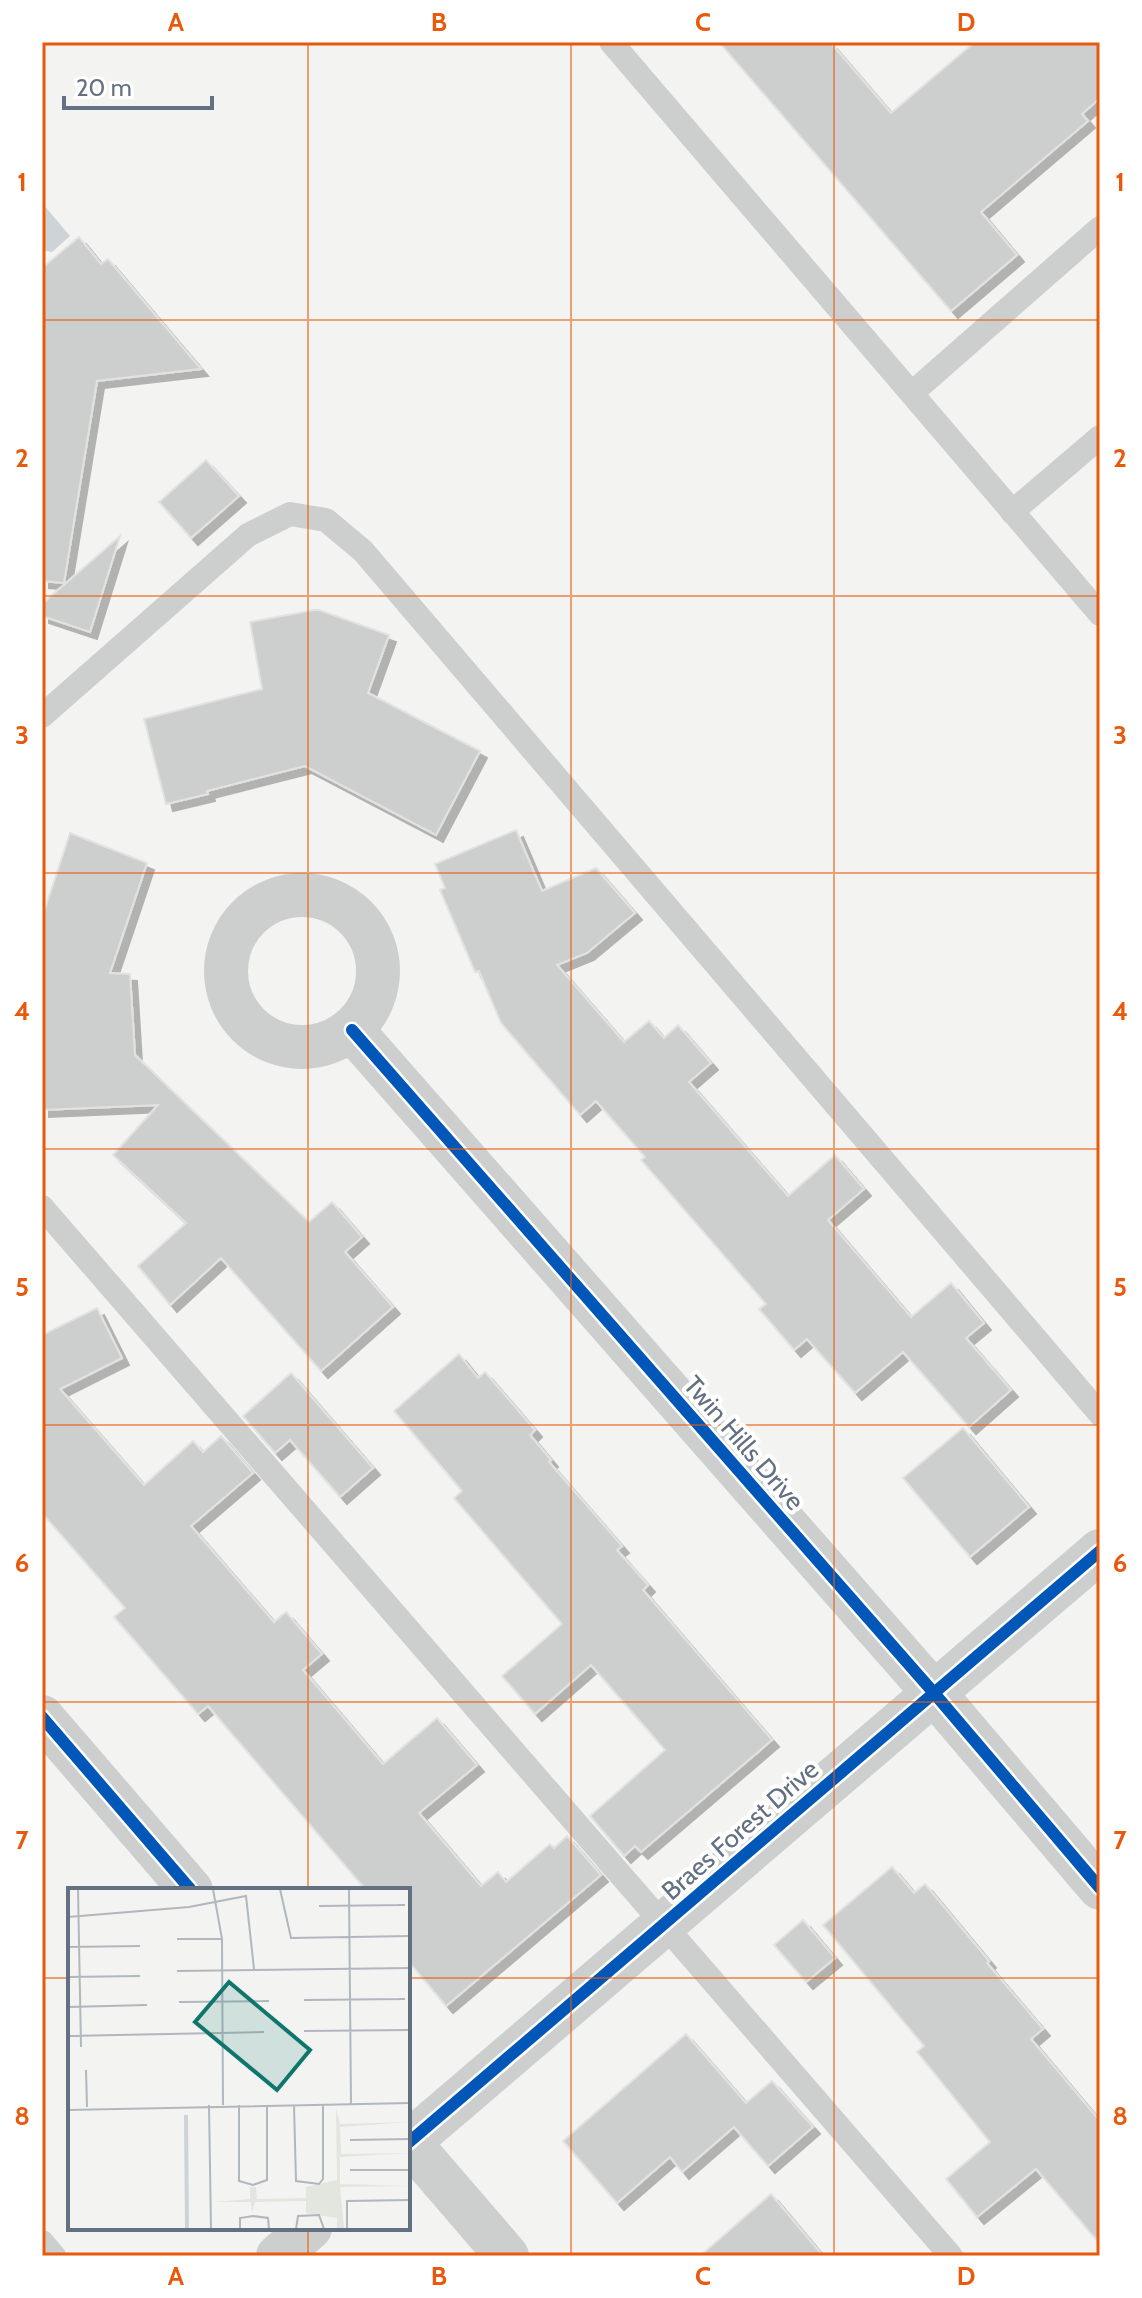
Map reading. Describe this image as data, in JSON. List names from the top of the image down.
{
  "streets": {
    "street": ["Twin Hills Drive", "Braes Forest Drive"]
  },
  "crossings": [
    ["Twin Hills Drive", "Braes Forest Drive"]
  ],
  "scale_bar": "20 m",
  "grid": {
    "columns": [
      "A",
      "B",
      "C",
      "D"
    ],
    "rows": [
      "1",
      "2",
      "3",
      "4",
      "5",
      "6",
      "7",
      "8"
    ]
  }
}
